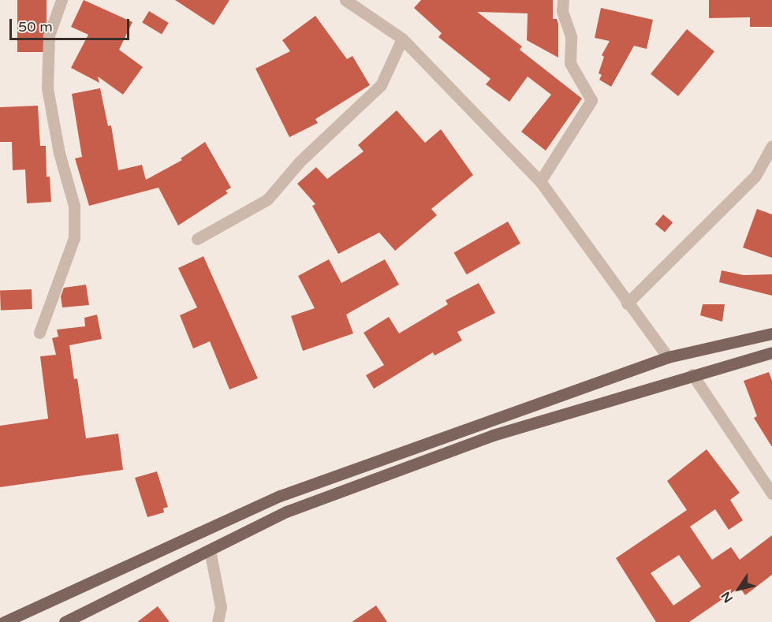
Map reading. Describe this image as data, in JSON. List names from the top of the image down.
{
  "scale_bar": "50 m",
  "north": "bottom left"
}
